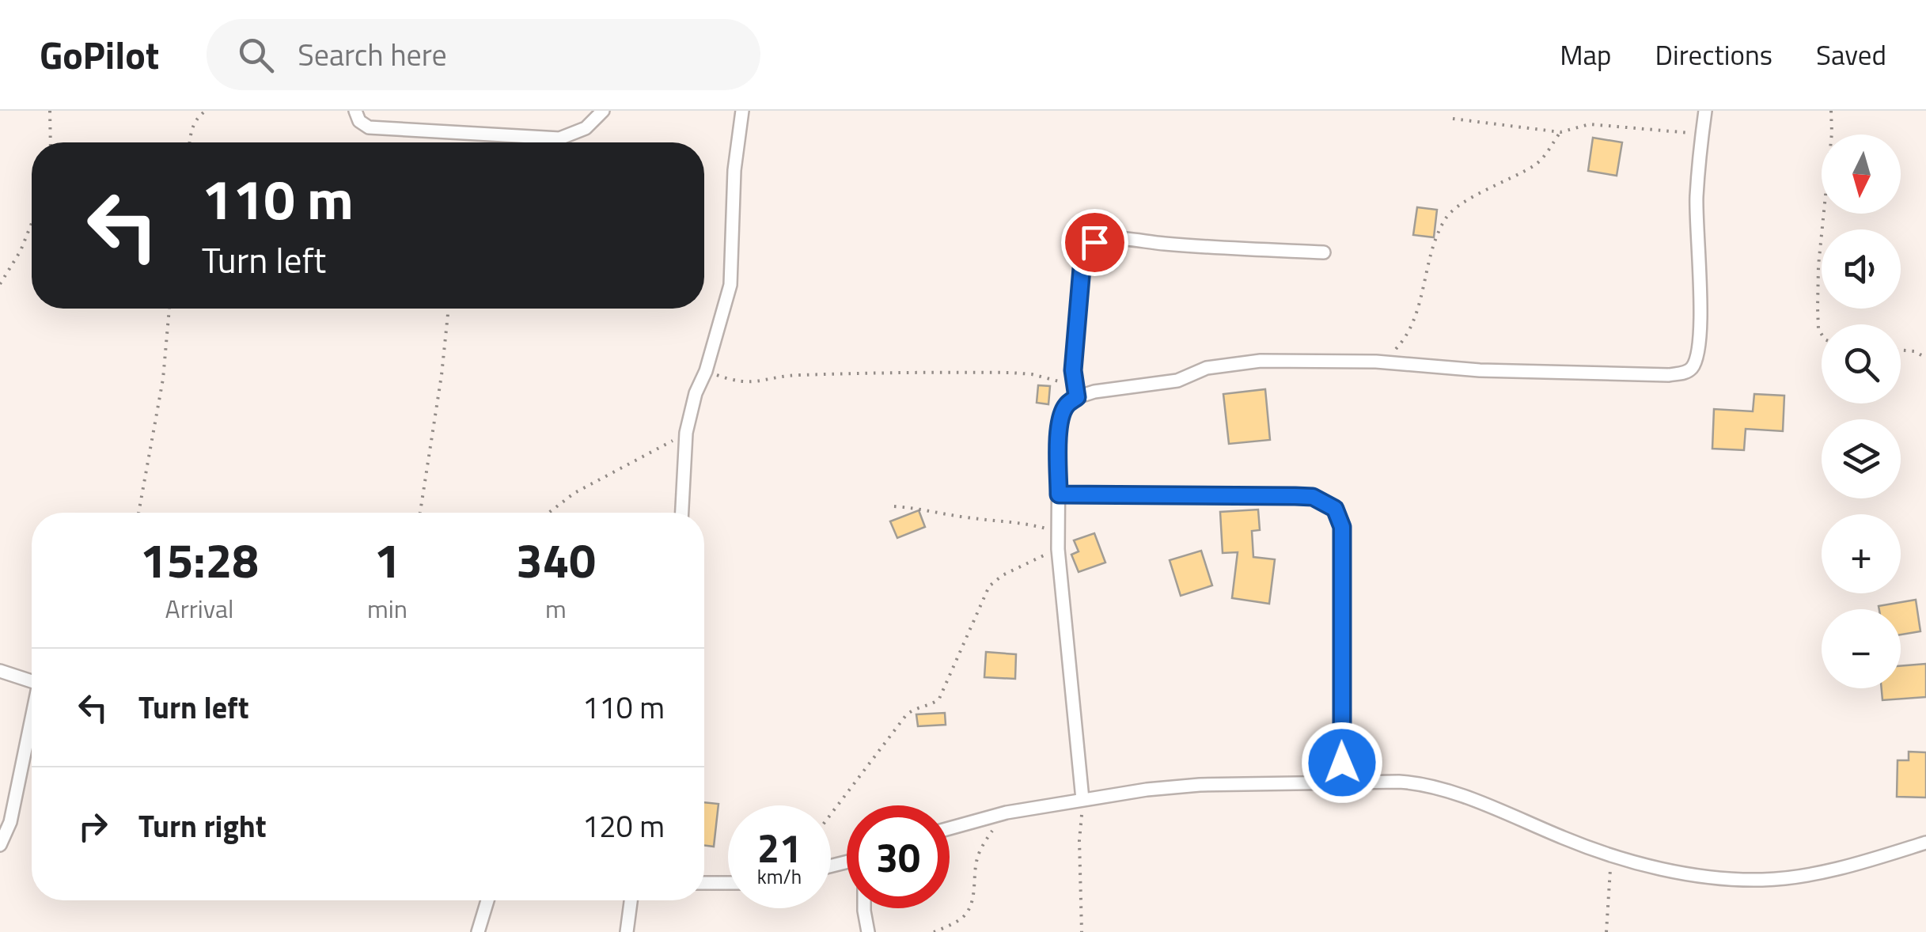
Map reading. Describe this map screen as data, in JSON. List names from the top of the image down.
{
  "north": "bottom",
  "page": {
    "header": "GoPilot",
    "search": "Search here",
    "nav": ["Map", "Directions", "Saved"],
    "map_buttons": ["+", "−"],
    "turn": ["110 m", "Turn left"],
    "eta": [
      "15:28",
      "Arrival",
      "1",
      "min",
      "340",
      "m"
    ],
    "list": [
      {
        "name": "Turn left",
        "value": "110 m"
      },
      {
        "name": "Turn right",
        "value": "120 m"
      }
    ],
    "speed": "21 km/h",
    "limit": "30"
  }
}
